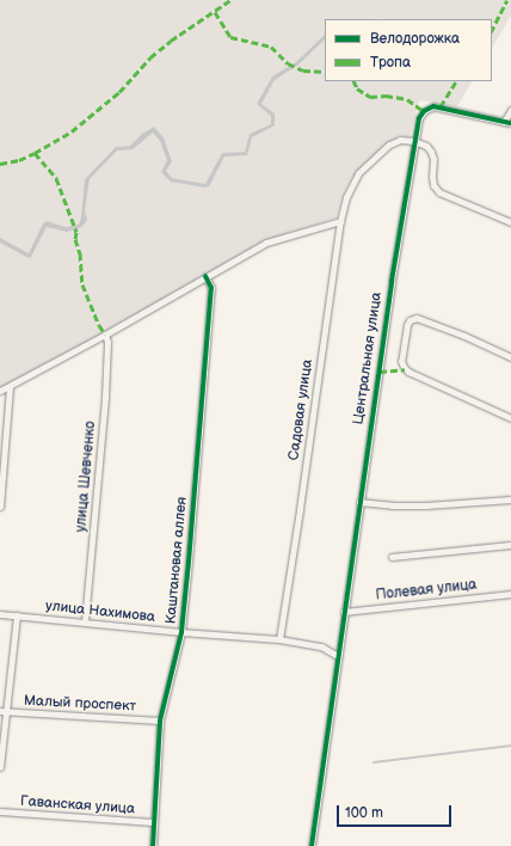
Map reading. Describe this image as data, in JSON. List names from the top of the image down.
{
  "streets": {
    "street": [
      "Центральная улица",
      "Садовая улица",
      "улица Шевченко",
      "Каштановая аллея",
      "Полевая улица",
      "улица Нахимова",
      "Малый проспект",
      "Гаванская улица"
    ]
  },
  "crossings": [
    ["Центральная улица", "Садовая улица"],
    ["Центральная улица", "Полевая улица"],
    ["Центральная улица", "улица Нахимова"],
    ["Садовая улица", "улица Нахимова"],
    ["улица Шевченко", "улица Нахимова"],
    ["Каштановая аллея", "улица Нахимова"],
    ["Каштановая аллея", "Малый проспект"],
    ["Каштановая аллея", "Гаванская улица"]
  ],
  "legend": ["Велодорожка", "Тропа"],
  "scale_bar": "100 m"
}
